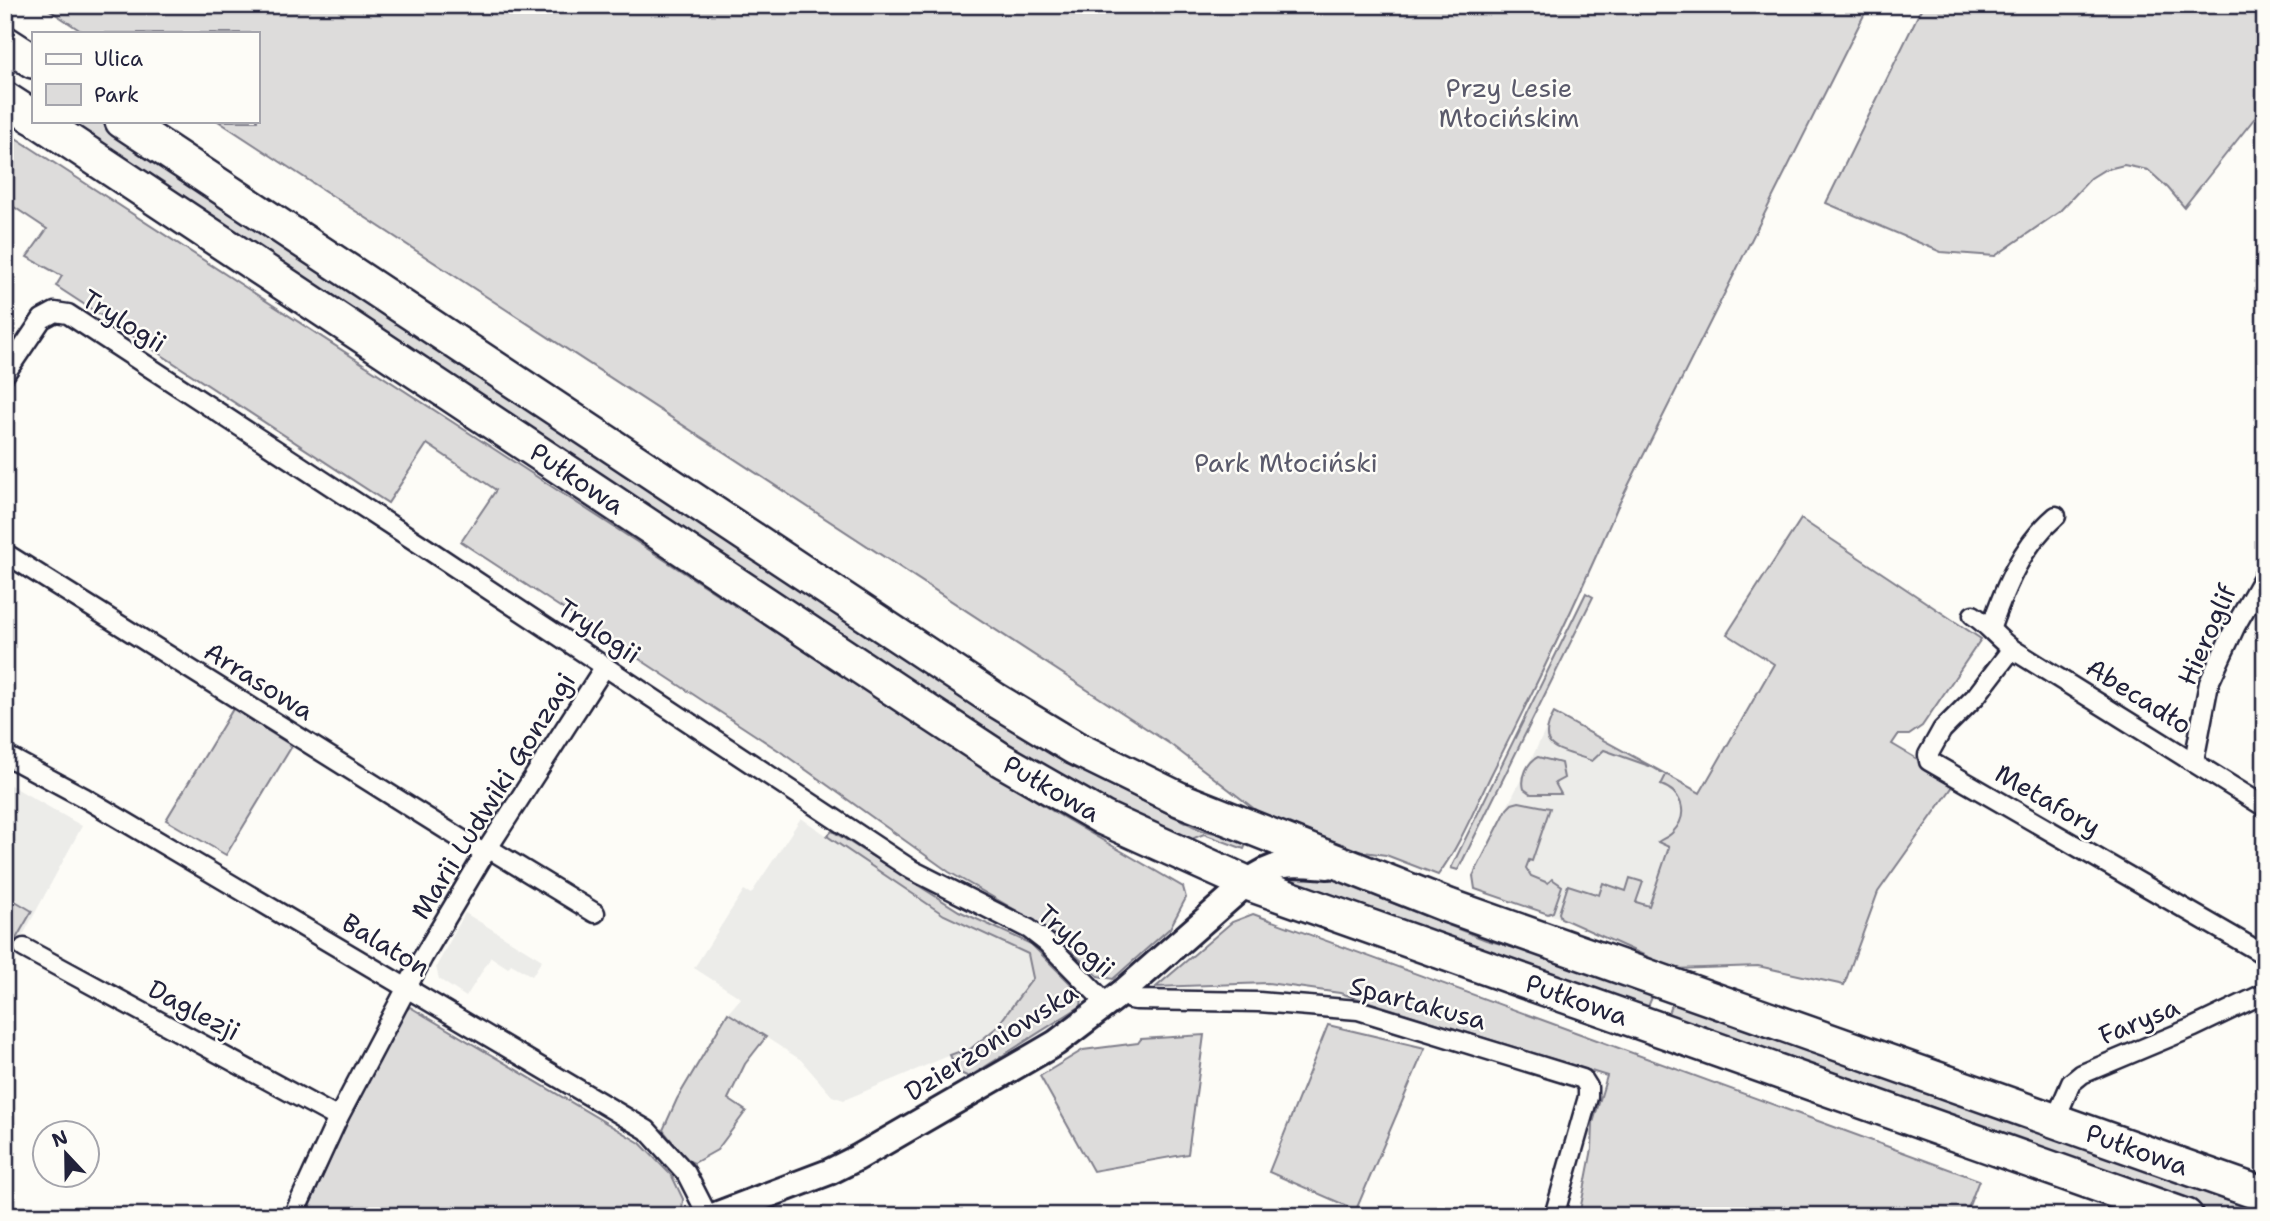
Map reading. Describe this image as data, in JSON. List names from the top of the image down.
{
  "streets": {
    "highway": ["Pułkowa"],
    "street": [
      "Trylogii",
      "Hieroglif",
      "Arrasowa",
      "Abecadło",
      "Marii Ludwiki Gonzagi",
      "Metafory",
      "Balaton",
      "Spartakusa",
      "Daglezji",
      "Farysa",
      "Dzierżoniowska"
    ]
  },
  "crossings": [
    ["Trylogii", "Marii Ludwiki Gonzagi"],
    ["Trylogii", "Spartakusa"],
    ["Trylogii", "Dzierżoniowska"],
    ["Pułkowa", "Farysa"],
    ["Pułkowa", "Dzierżoniowska"],
    ["Hieroglif", "Abecadło"],
    ["Arrasowa", "Marii Ludwiki Gonzagi"],
    ["Abecadło", "Metafory"],
    ["Marii Ludwiki Gonzagi", "Balaton"],
    ["Marii Ludwiki Gonzagi", "Daglezji"],
    ["Balaton", "Dzierżoniowska"],
    ["Spartakusa", "Dzierżoniowska"]
  ],
  "parks": ["Przy Lesie Młocińskim", "Park Młociński"],
  "legend": ["Ulica", "Park"],
  "north": "top"
}
